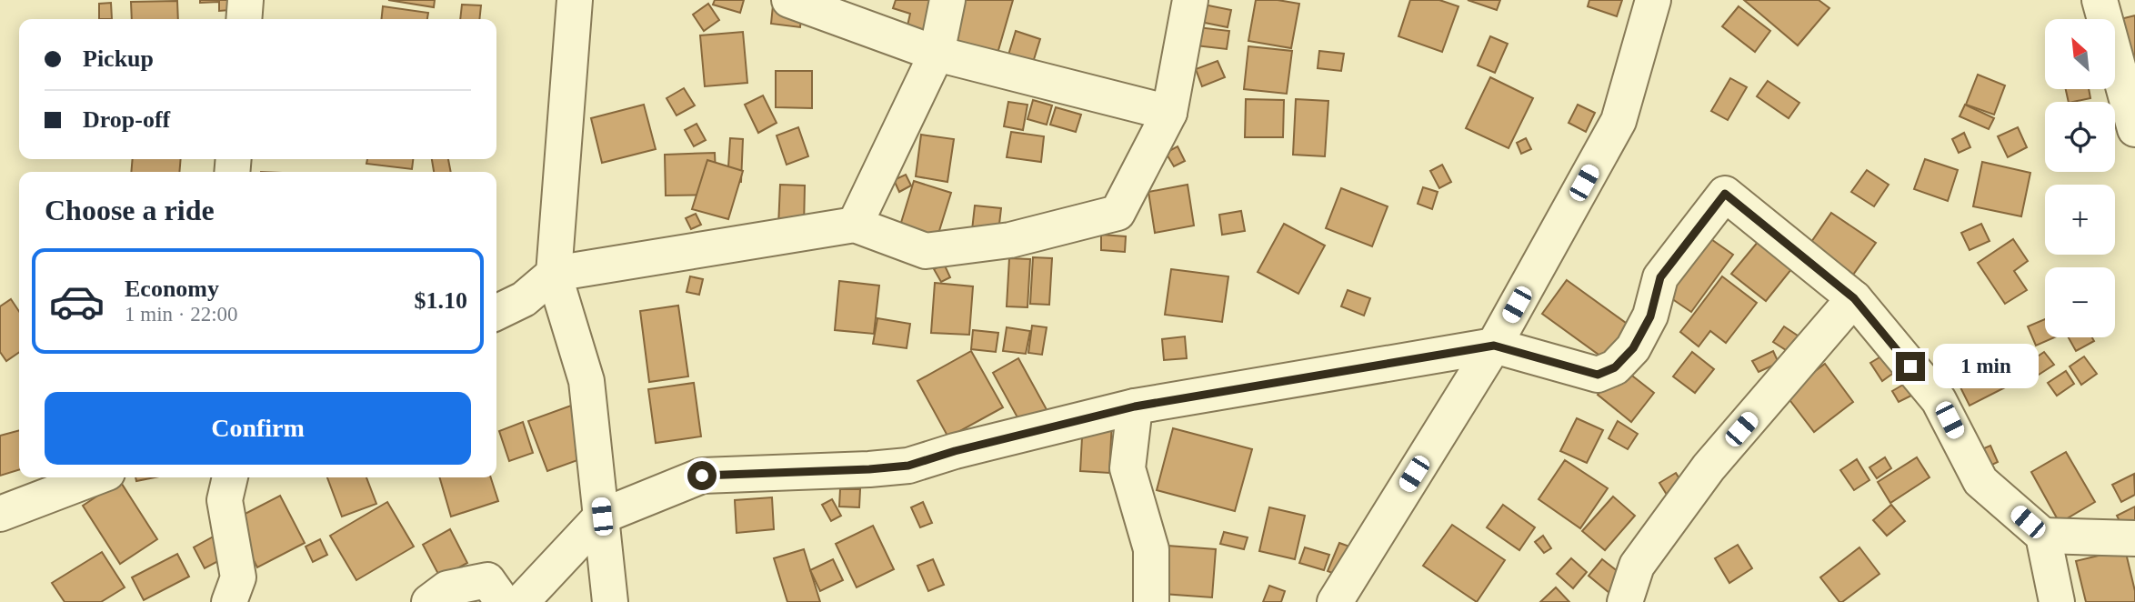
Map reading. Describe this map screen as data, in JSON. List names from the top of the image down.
{
  "north": "top left",
  "page": {
    "map_buttons": ["+", "−"],
    "banner": ["Pickup", "Drop-off"],
    "heading": "Choose a ride",
    "list": [
      {
        "name": "Economy",
        "note": "1 min · 22:00",
        "value": "$1.10"
      }
    ],
    "bubble": "1 min",
    "buttons": "Confirm"
  }
}
